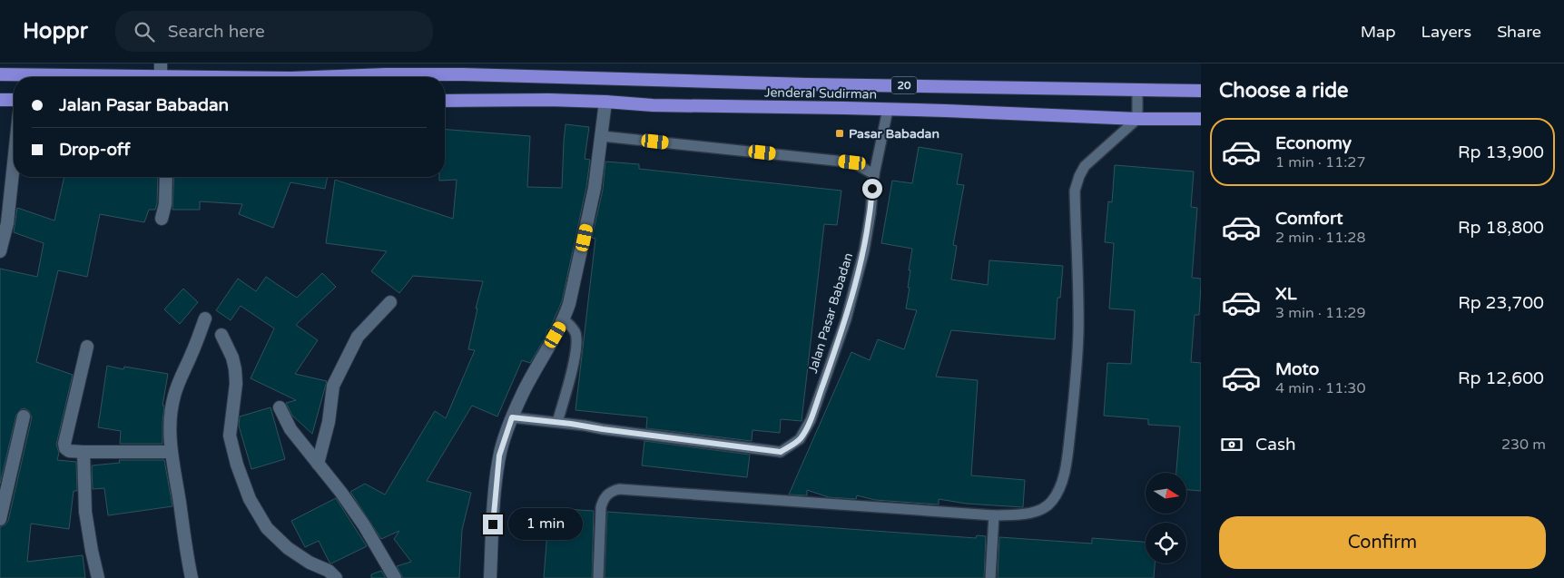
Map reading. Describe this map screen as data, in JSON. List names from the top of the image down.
{
  "streets": {
    "highway": ["20", "Jenderal Sudirman"],
    "lane": ["Jalan Pasar Babadan"]
  },
  "crossings": [
    ["Jenderal Sudirman", "Jalan Pasar Babadan"]
  ],
  "places": {
    "transit": ["Pasar Babadan"]
  },
  "north": "right",
  "page": {
    "header": "Hoppr",
    "search": "Search here",
    "nav": ["Map", "Layers", "Share"],
    "heading": "Choose a ride",
    "banner": ["Jalan Pasar Babadan", "Drop-off"],
    "list": [
      {
        "name": "Economy",
        "note": "1 min · 11:27",
        "value": "Rp 13,900"
      },
      {
        "name": "Comfort",
        "note": "2 min · 11:28",
        "value": "Rp 18,800"
      },
      {
        "name": "XL",
        "note": "3 min · 11:29",
        "value": "Rp 23,700"
      },
      {
        "name": "Moto",
        "note": "4 min · 11:30",
        "value": "Rp 12,600"
      }
    ],
    "pay": ["Cash", "230 m"],
    "buttons": "Confirm",
    "bubble": "1 min"
  }
}
